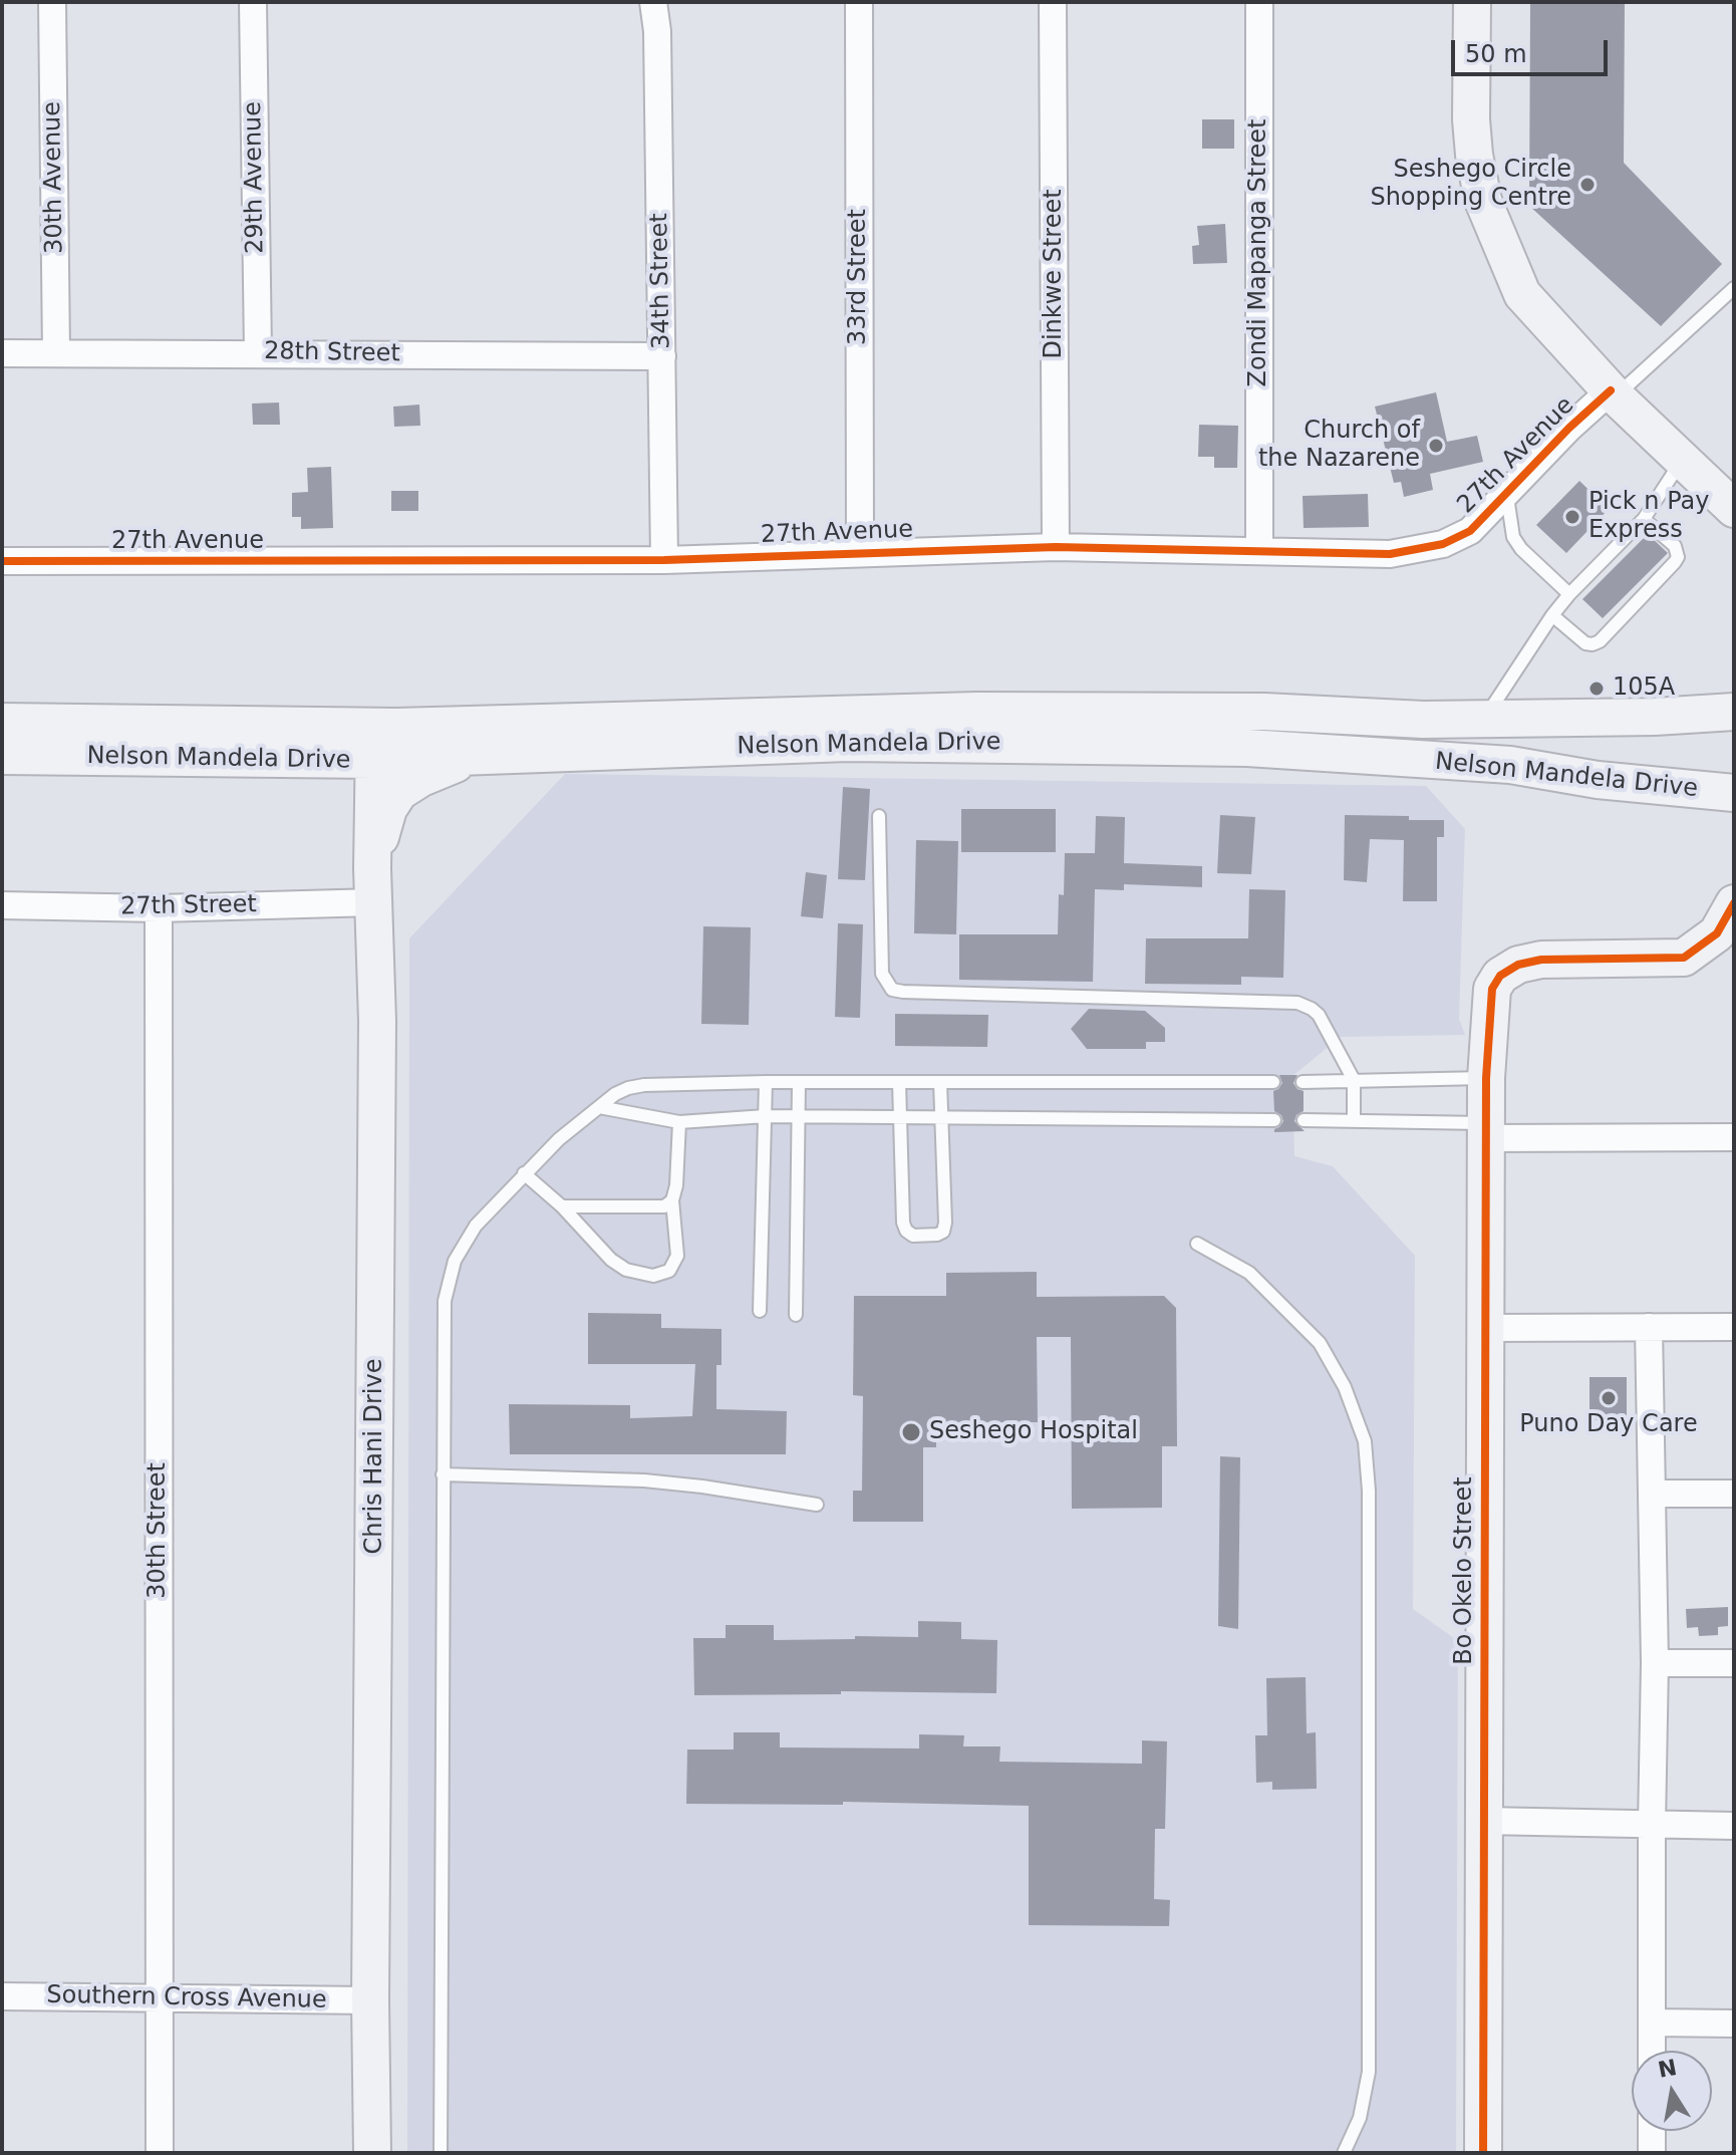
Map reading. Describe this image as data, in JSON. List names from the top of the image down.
{
  "streets": {
    "main road": ["Nelson Mandela Drive", "Chris Hani Drive", "Bo Okelo Street"],
    "street": [
      "30th Avenue",
      "29th Avenue",
      "Zondi Mapanga Street",
      "Dinkwe Street",
      "33rd Street",
      "34th Street",
      "28th Street",
      "27th Avenue",
      "27th Street",
      "30th Street",
      "Southern Cross Avenue"
    ]
  },
  "crossings": [
    ["30th Avenue", "28th Street"],
    ["29th Avenue", "28th Street"],
    ["Zondi Mapanga Street", "27th Avenue"],
    ["Dinkwe Street", "27th Avenue"],
    ["33rd Street", "27th Avenue"],
    ["34th Street", "28th Street"],
    ["34th Street", "27th Avenue"],
    ["Nelson Mandela Drive", "Chris Hani Drive"],
    ["27th Street", "Chris Hani Drive"],
    ["27th Street", "30th Street"],
    ["Chris Hani Drive", "Southern Cross Avenue"],
    ["30th Street", "Southern Cross Avenue"]
  ],
  "places": [
    "Seshego Circle Shopping Centre",
    "Church of the Nazarene",
    "Pick n Pay Express",
    "105A",
    "Puno Day Care",
    "Seshego Hospital"
  ],
  "scale_bar": "50 m",
  "north": "top"
}
